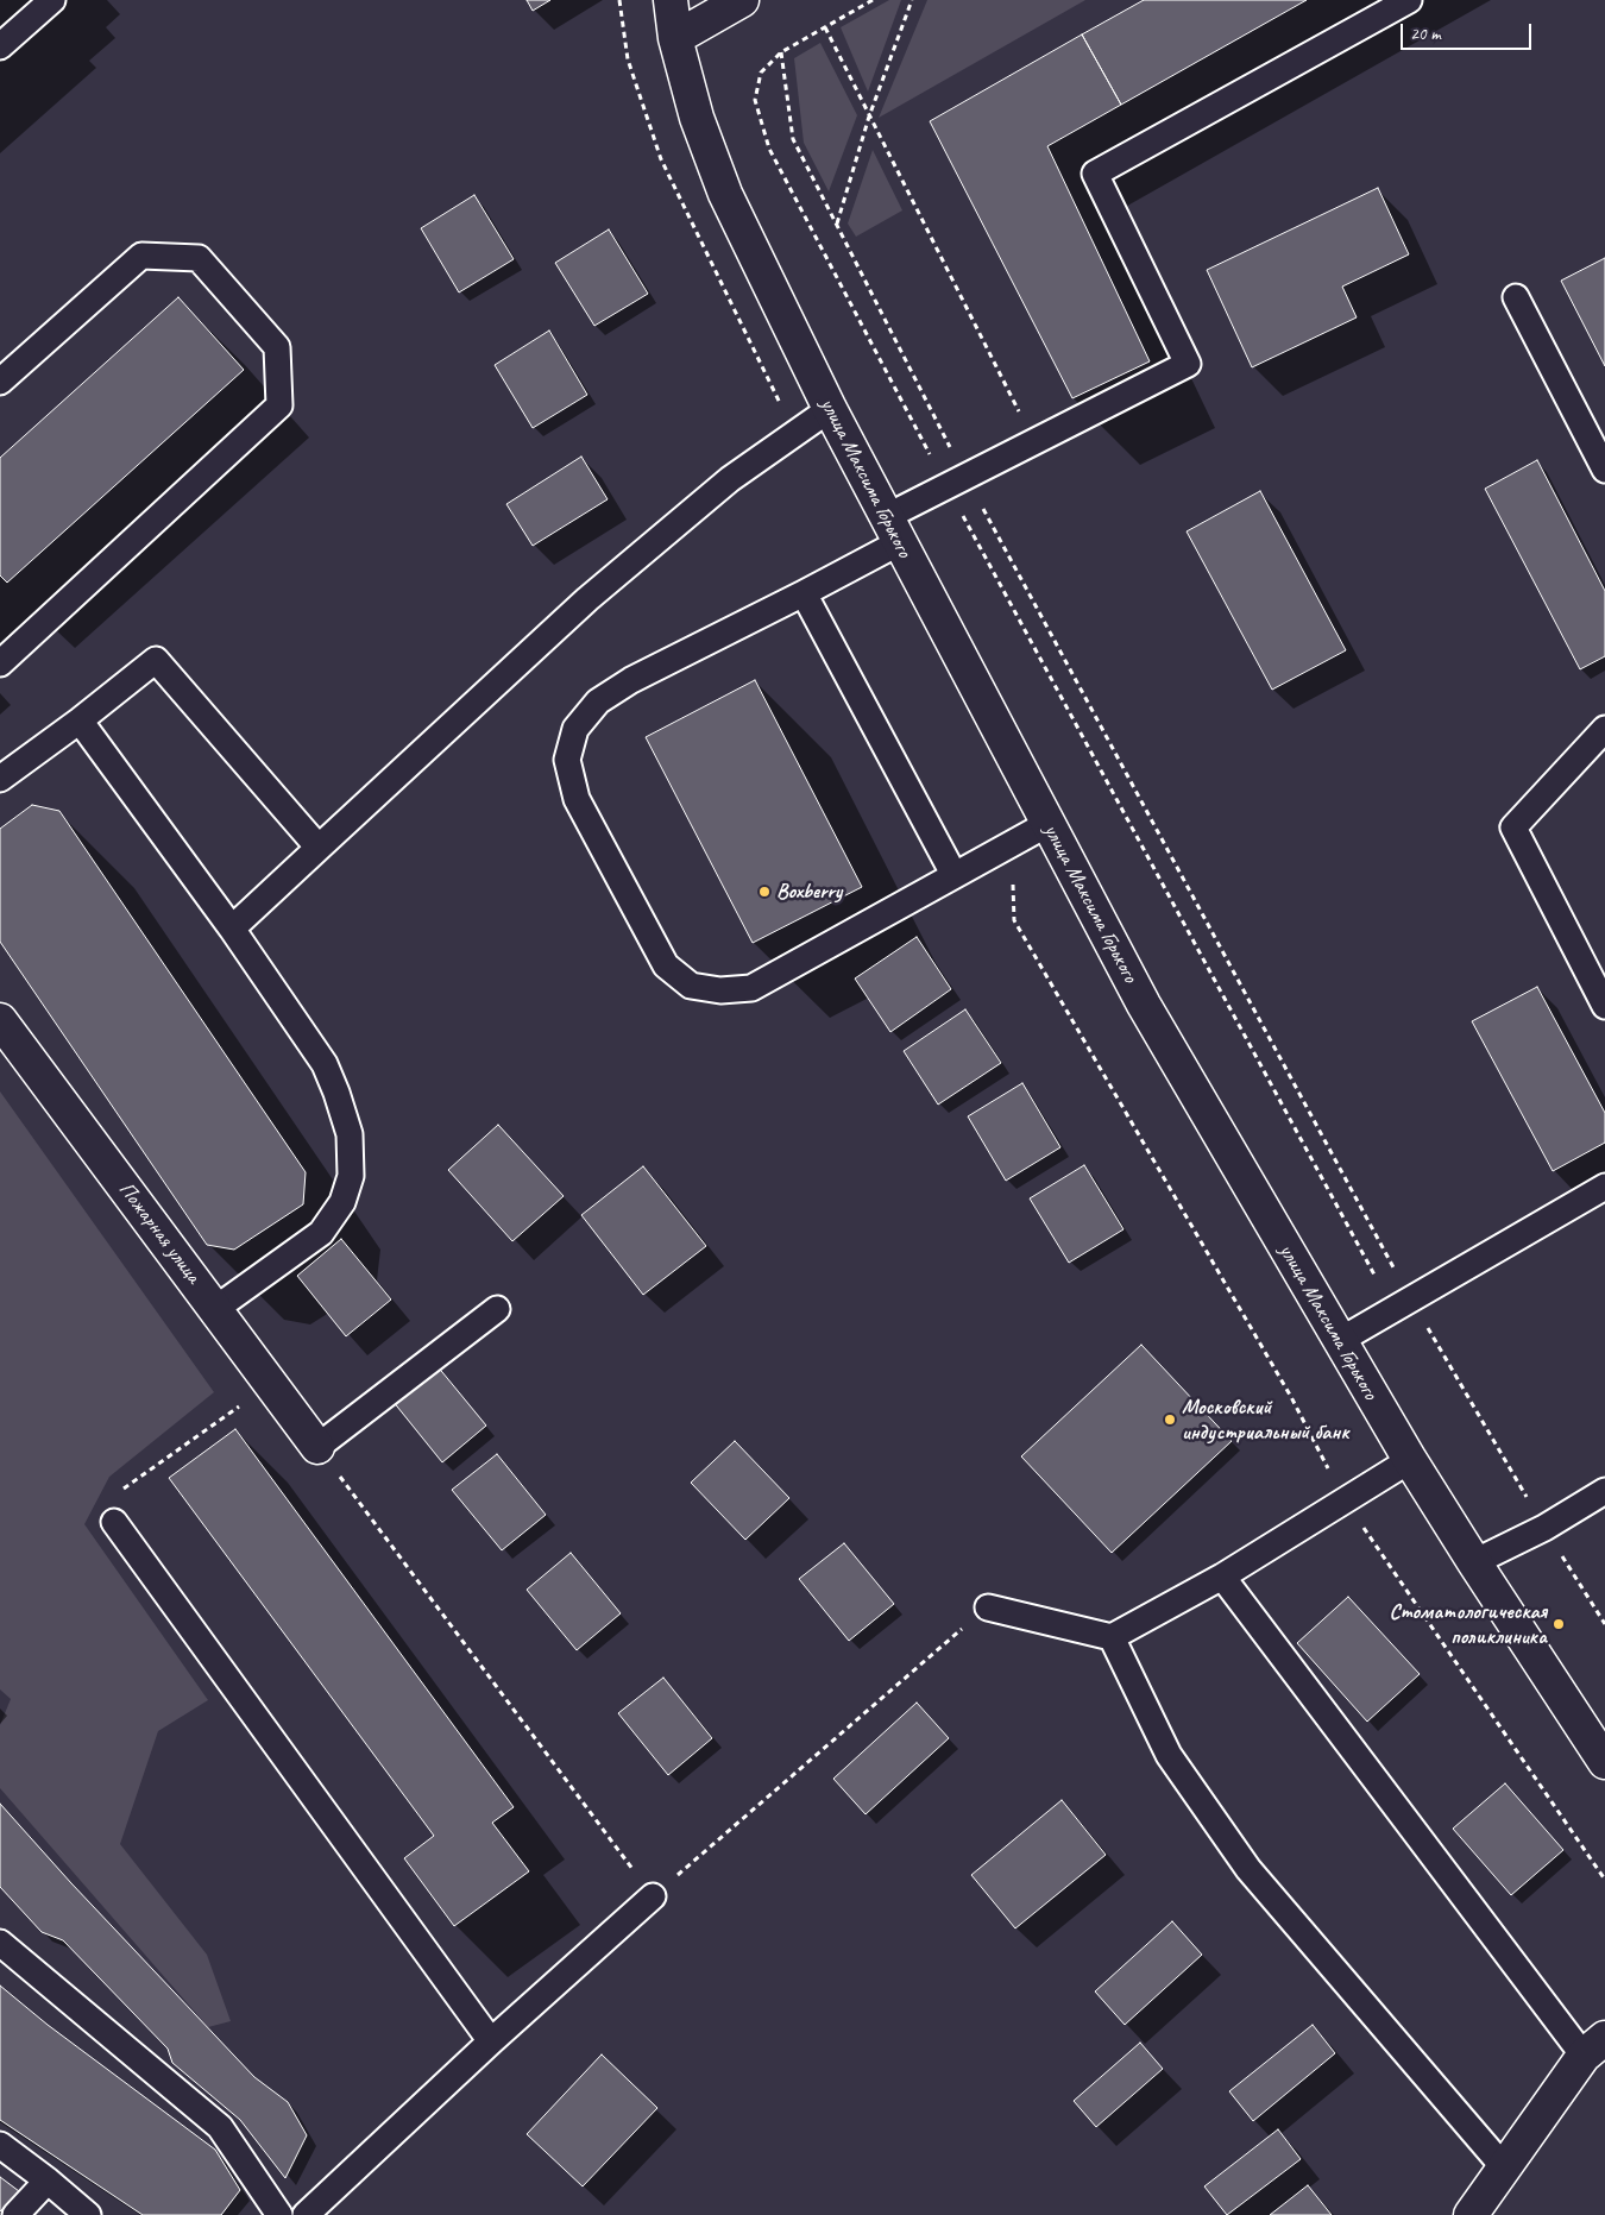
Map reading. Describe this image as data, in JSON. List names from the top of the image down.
{
  "streets": {
    "street": ["улица Максима Горького", "Пожарная улица"]
  },
  "places": ["Boxberry", "Московский индустриальный банк", "Стоматологическая поликлиника"],
  "scale_bar": "20 m"
}
